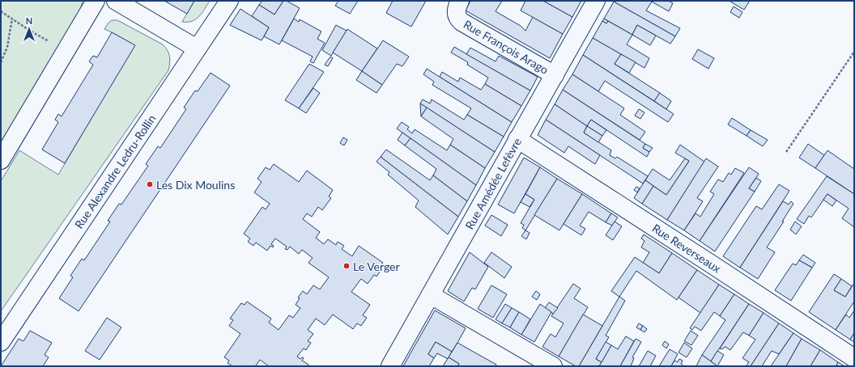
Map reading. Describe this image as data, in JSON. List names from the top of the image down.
{
  "streets": {
    "street": [
      "Rue François Arago",
      "Rue Alexandre Ledru-Rollin",
      "Rue Amédée Lefèvre",
      "Rue Reverseaux"
    ]
  },
  "crossings": [
    ["Rue François Arago", "Rue Amédée Lefèvre"],
    ["Rue Amédée Lefèvre", "Rue Reverseaux"]
  ],
  "places": ["Les Dix Moulins", "Le Verger"],
  "north": "top"
}
